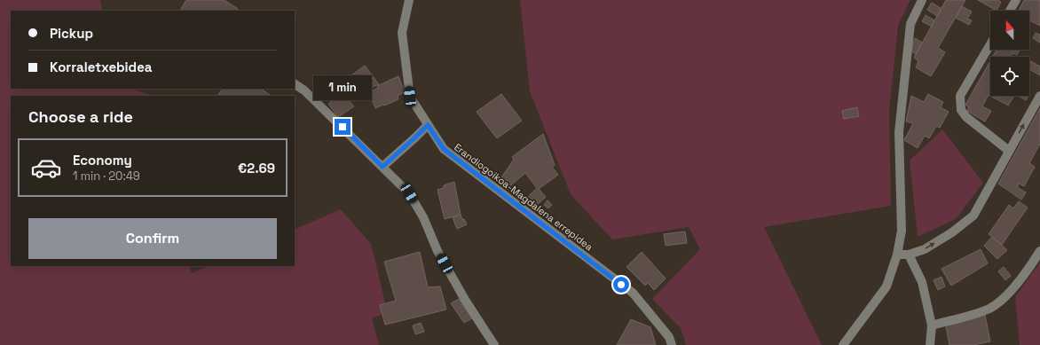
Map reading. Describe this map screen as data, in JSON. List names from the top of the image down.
{
  "streets": {
    "street": ["Erandiogoikoa-Magdalena errepidea"]
  },
  "north": "top",
  "page": {
    "banner": ["Pickup", "Korraletxebidea"],
    "bubble": "1 min",
    "heading": "Choose a ride",
    "list": [
      {
        "name": "Economy",
        "note": "1 min · 20:49",
        "value": "€2.69"
      }
    ],
    "buttons": "Confirm"
  }
}
